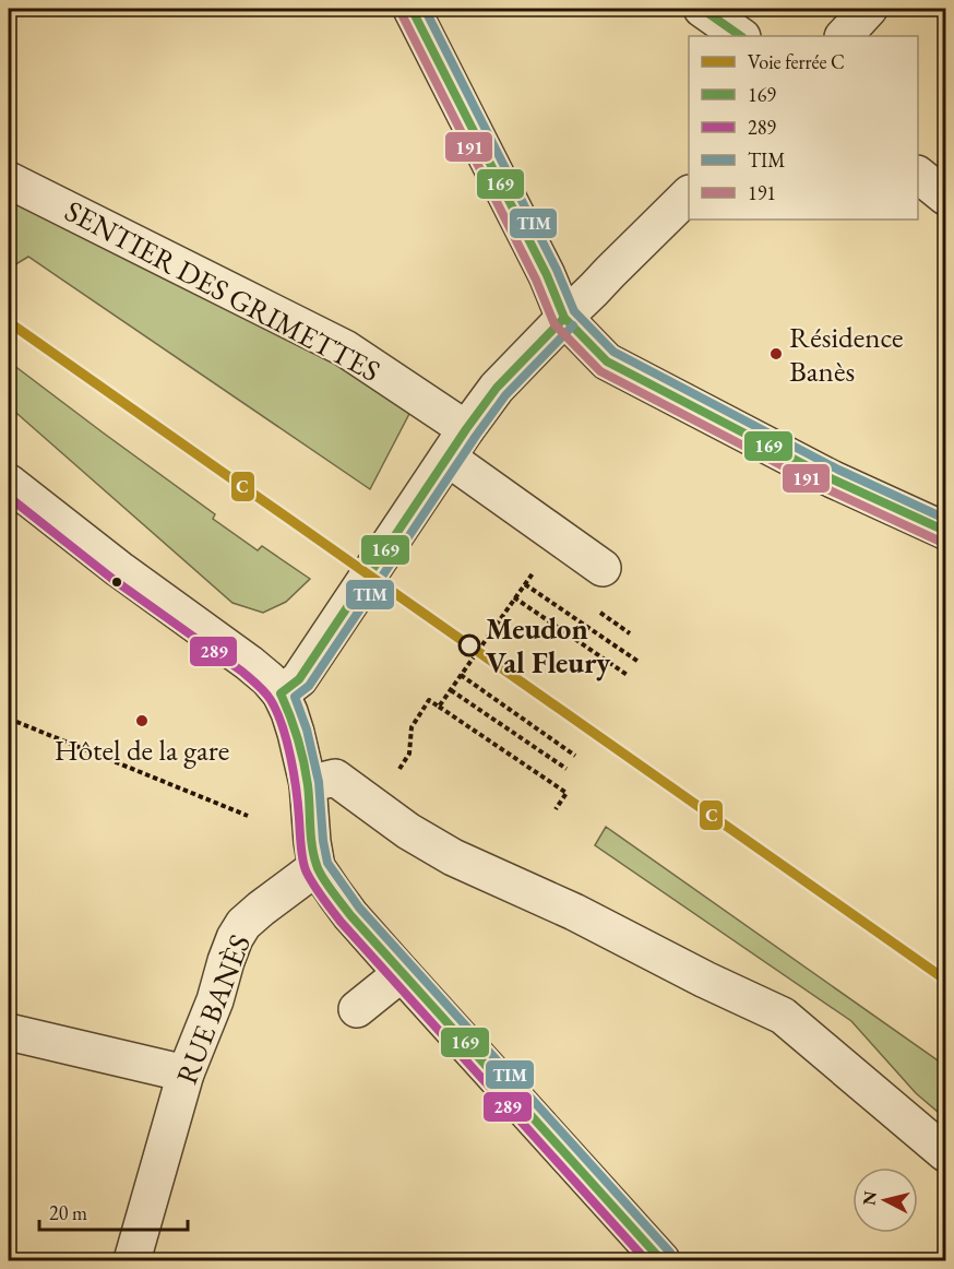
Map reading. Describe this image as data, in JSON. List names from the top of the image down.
{
  "streets": {
    "street": ["SENTIER DES GRIMETTES", "RUE BANÈS"]
  },
  "places": ["Résidence Banès", "Meudon Val Fleury", "Hôtel de la gare"],
  "lines": [
    "transit line 169",
    "transit line TIM",
    "transit line 191",
    "rail line C",
    "transit line 289"
  ],
  "legend": [
    "Voie ferrée C",
    "169",
    "289",
    "TIM",
    "191"
  ],
  "scale_bar": "20 m",
  "north": "left"
}
